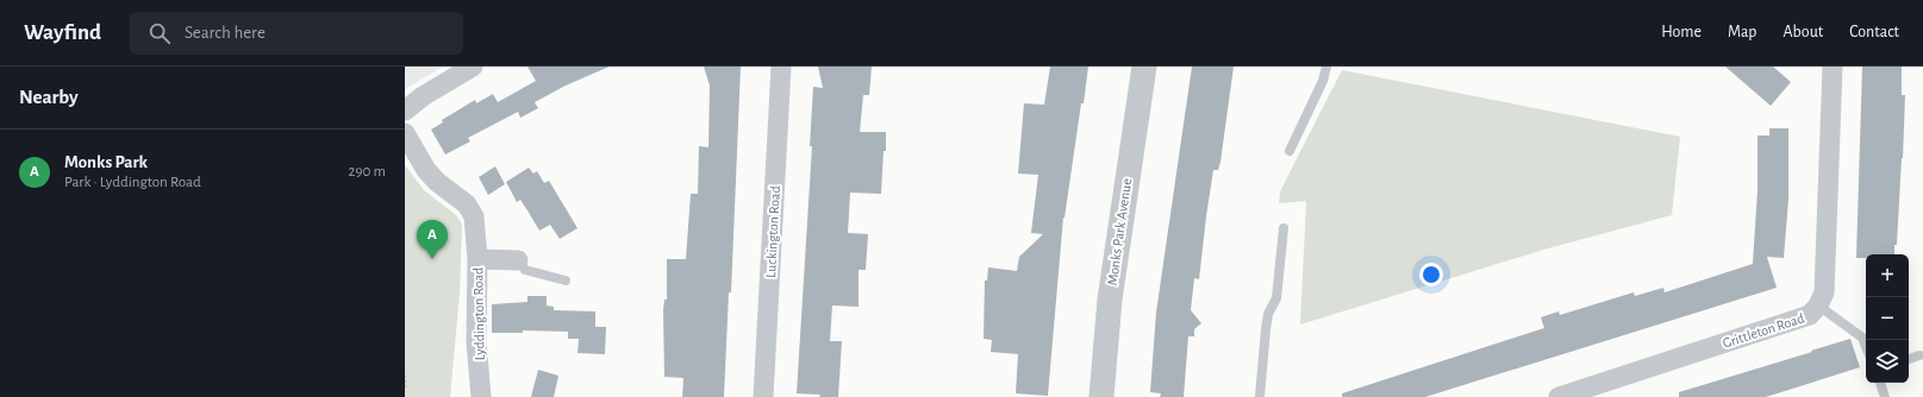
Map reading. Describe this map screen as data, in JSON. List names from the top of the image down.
{
  "streets": {
    "street": [
      "Luckington Road",
      "Monks Park Avenue",
      "Lyddington Road",
      "Grittleton Road"
    ]
  },
  "page": {
    "header": "Wayfind",
    "search": "Search here",
    "nav": [
      "Home",
      "Map",
      "About",
      "Contact"
    ],
    "heading": "Nearby",
    "list": [
      {
        "mark": "A",
        "name": "Monks Park",
        "note": "Park · Lyddington Road",
        "value": "290 m"
      }
    ],
    "pins": "A",
    "map_buttons": ["+", "−"]
  }
}
